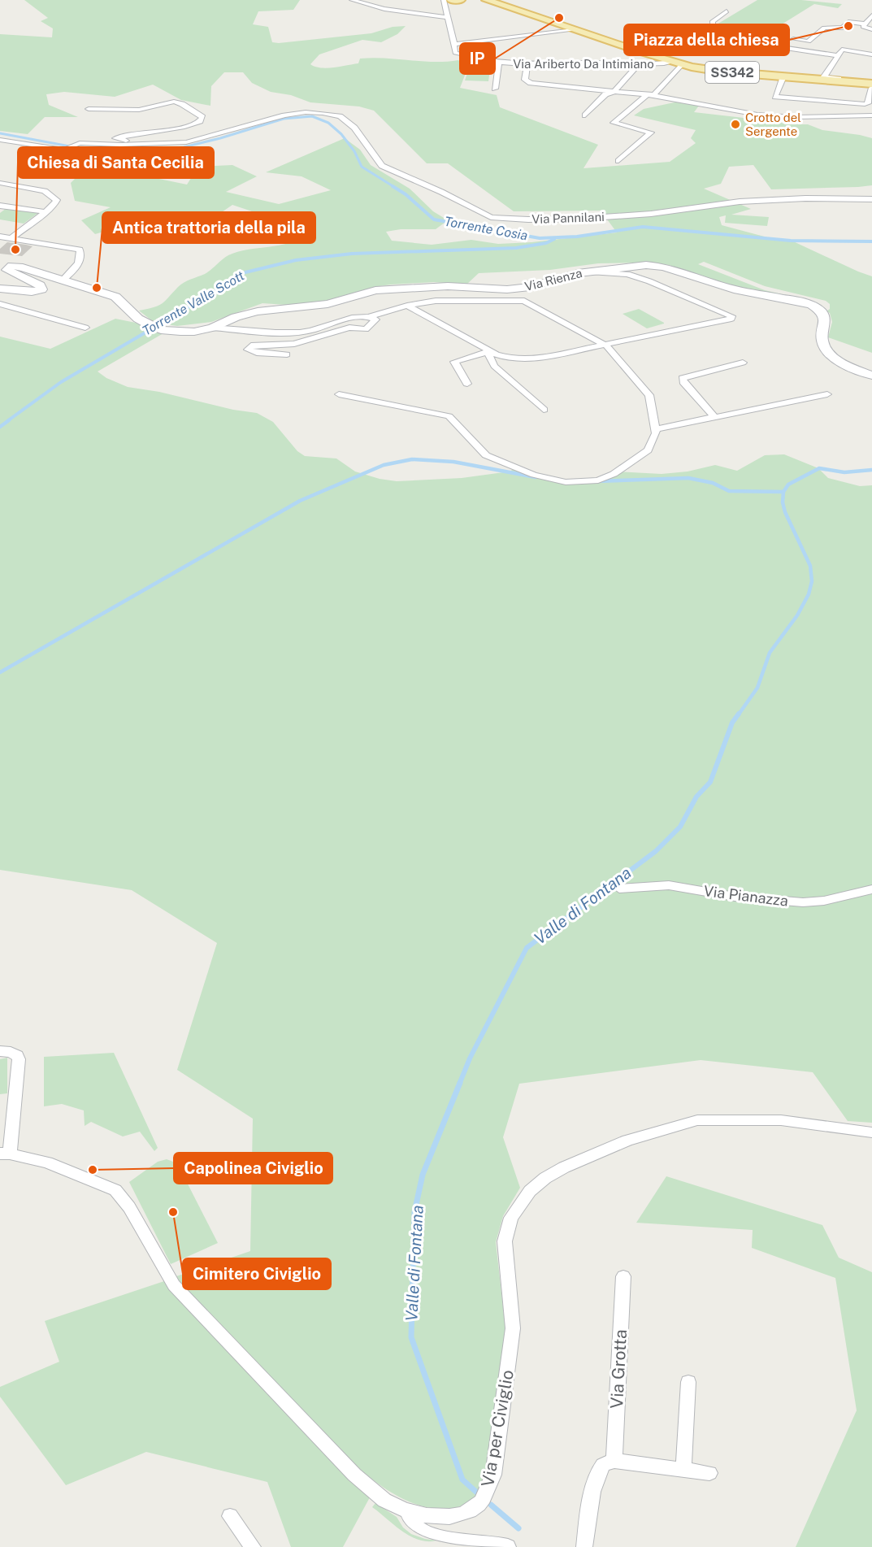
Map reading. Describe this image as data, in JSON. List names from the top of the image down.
{
  "streets": {
    "main road": ["SS342"],
    "street": [
      "Via Ariberto Da Intimiano",
      "Via Pannilani",
      "Via Rienza",
      "Via Pianazza",
      "Via Grotta",
      "Via per Civiglio"
    ]
  },
  "crossings": [
    ["Via Ariberto Da Intimiano", "SS342"]
  ],
  "water": ["Torrente Cosia", "Torrente Valle Scott", "Valle di Fontana"],
  "places": [
    "IP",
    "Piazza della chiesa",
    "Crotto del Sergente",
    "Chiesa di Santa Cecilia",
    "Antica trattoria della pila",
    "Capolinea Civiglio",
    "Cimitero Civiglio"
  ]
}
